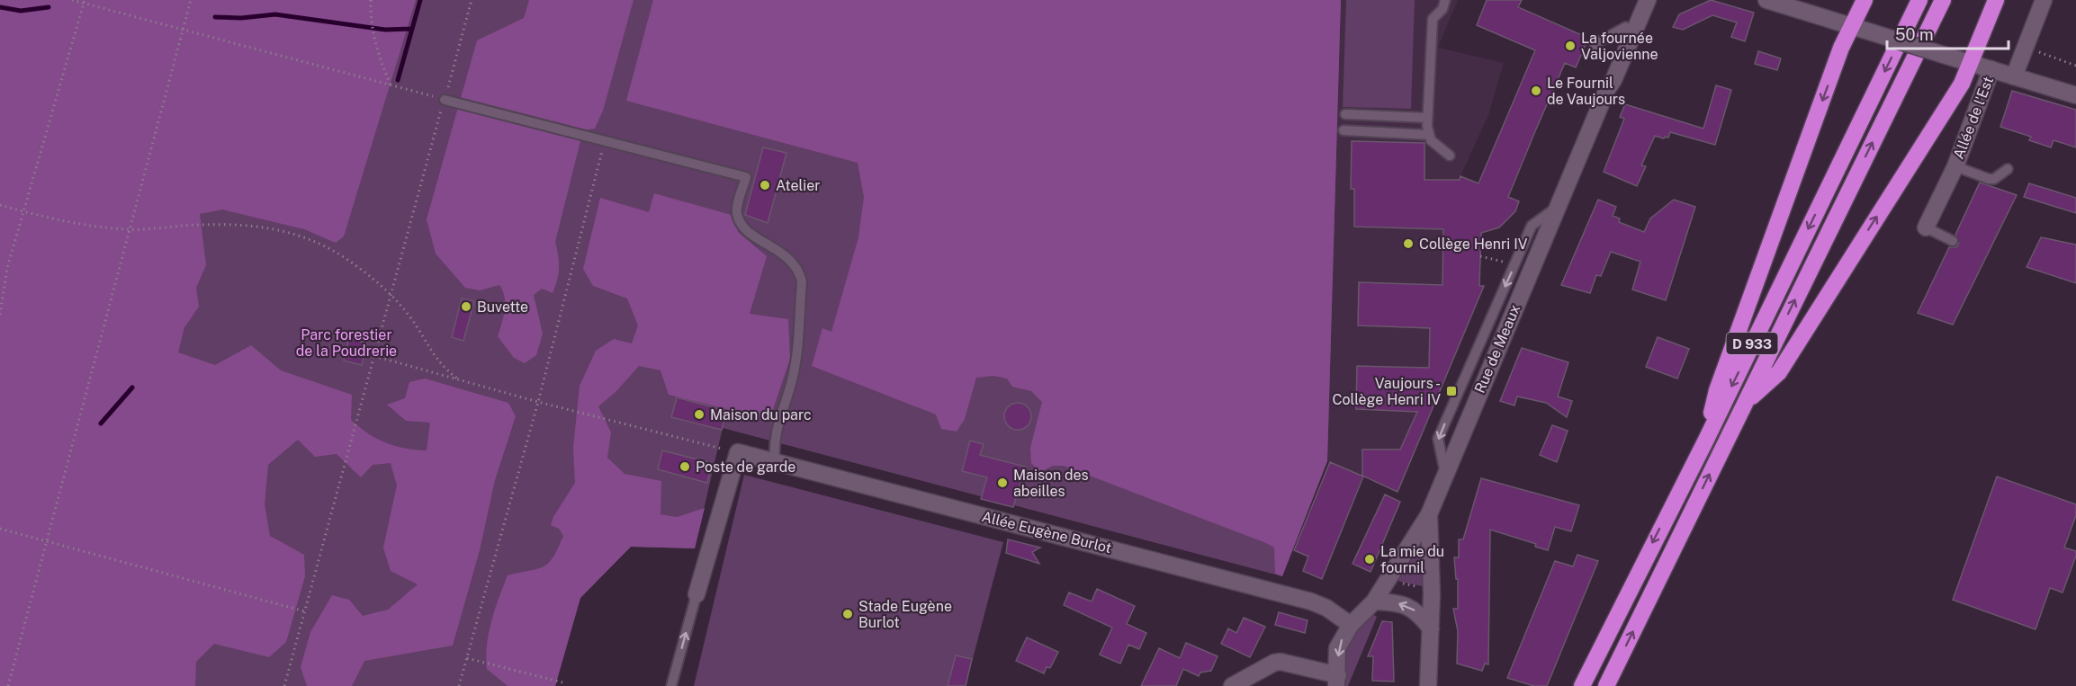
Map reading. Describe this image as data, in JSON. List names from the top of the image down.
{
  "streets": {
    "highway": ["D 933"],
    "main road": ["Allée de l'Est", "Rue de Meaux", "Allée Eugène Burlot"]
  },
  "crossings": [
    ["Rue de Meaux", "Allée Eugène Burlot"]
  ],
  "parks": ["Parc forestier de la Poudrerie"],
  "places": {
    "other": [
      "La fournée Valjovienne",
      "Le Fournil de Vaujours",
      "Atelier",
      "Collège Henri IV",
      "Buvette",
      "Maison du parc",
      "Poste de garde",
      "Maison des abeilles",
      "La mie du fournil",
      "Stade Eugène Burlot"
    ],
    "transit": ["Vaujours - Collège Henri IV"]
  },
  "scale_bar": "50 m"
}
